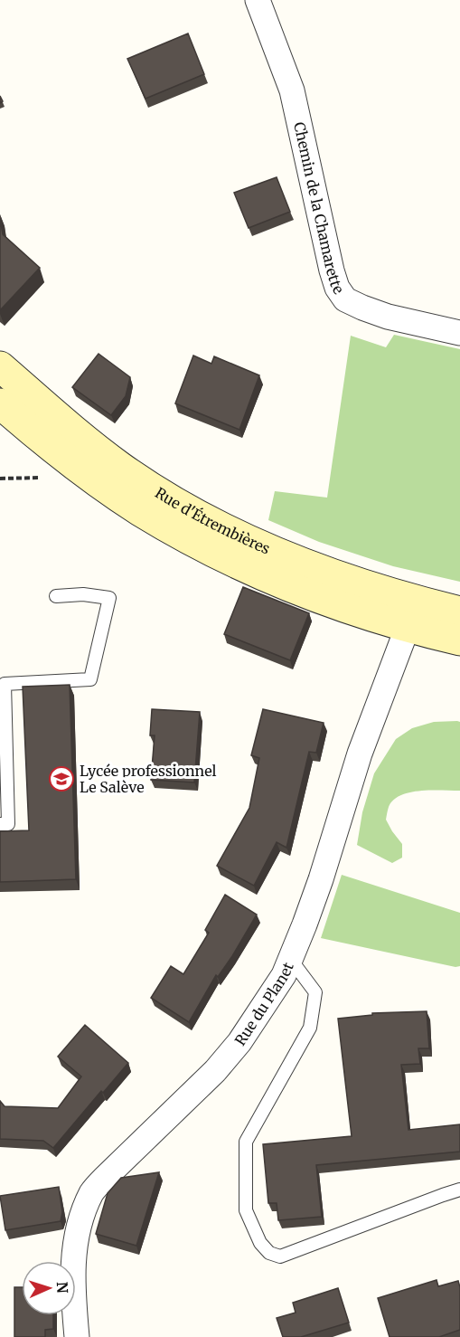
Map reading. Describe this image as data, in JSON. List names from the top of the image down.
{
  "streets": {
    "main road": ["Rue d'Étrembières"],
    "street": ["Chemin de la Chamarette", "Rue du Planet"]
  },
  "crossings": [
    ["Rue d'Étrembières", "Rue du Planet"]
  ],
  "places": {
    "school or university": ["Lycée professionnel Le Salève"]
  },
  "north": "right"
}
